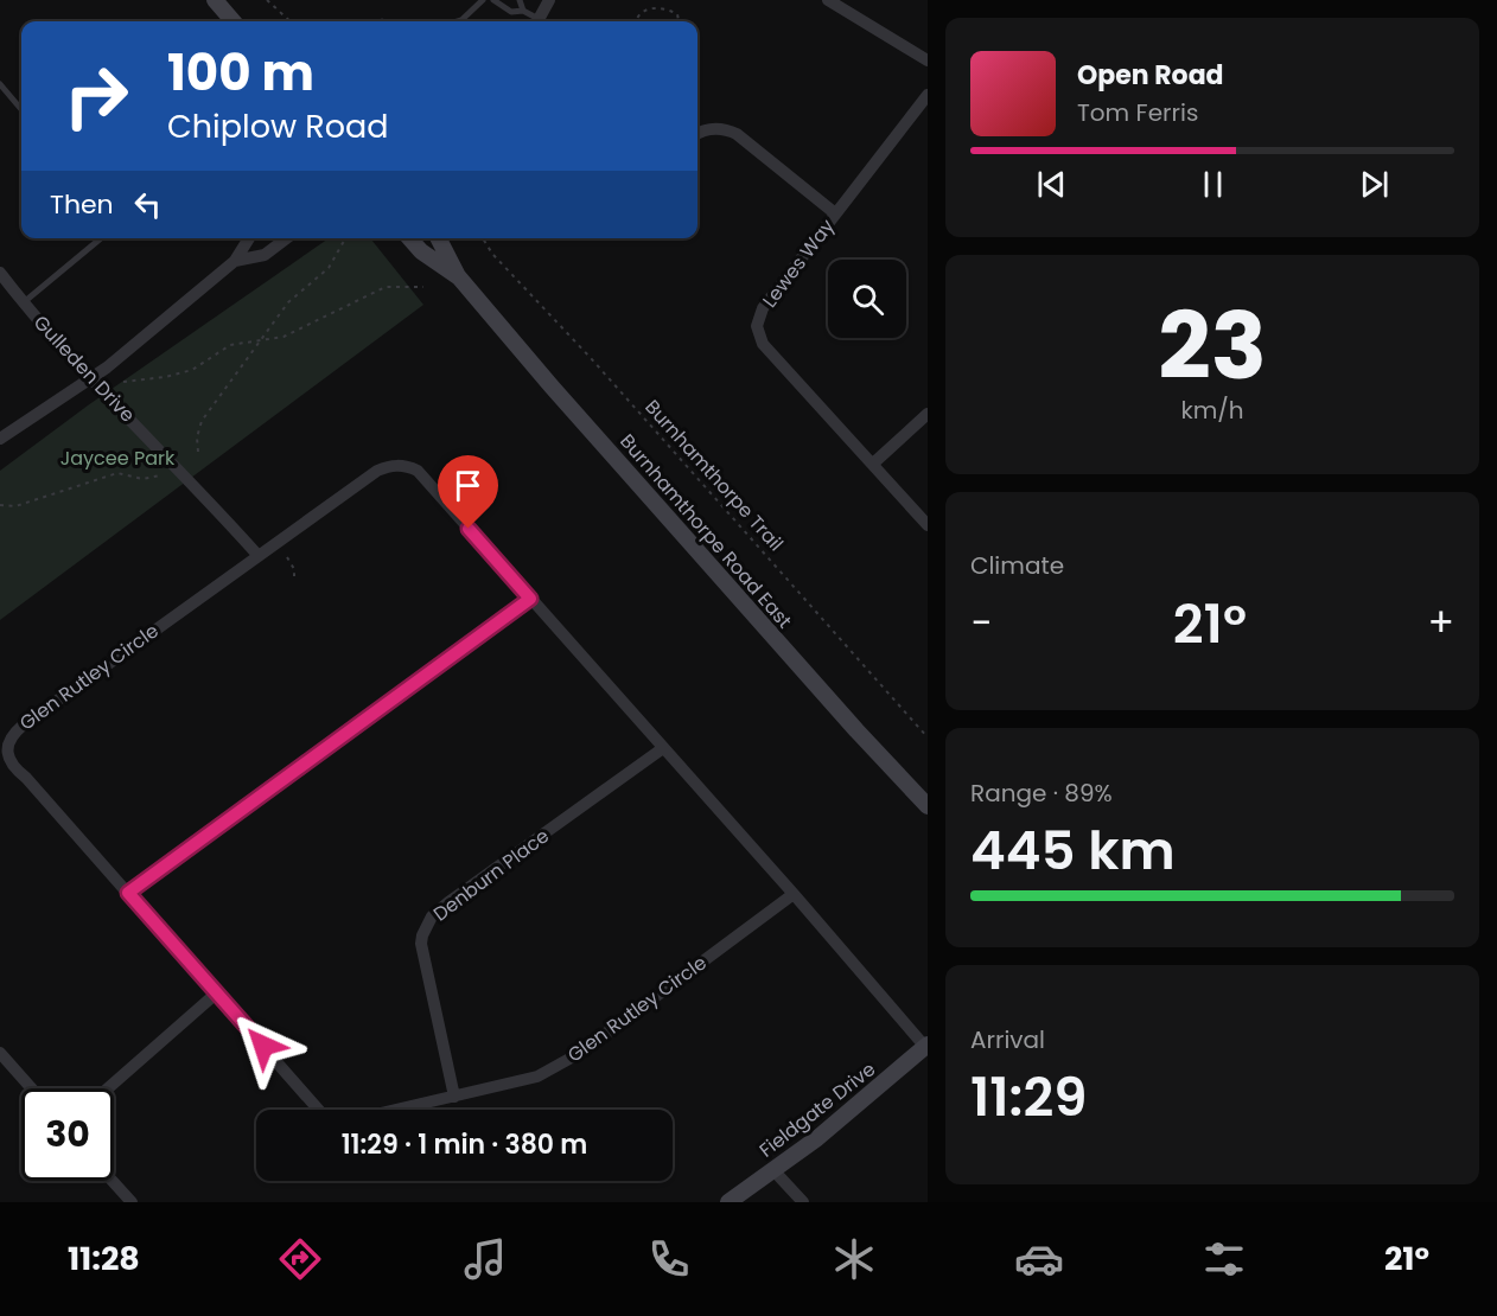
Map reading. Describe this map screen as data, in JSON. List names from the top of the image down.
{
  "streets": {
    "main road": ["Burnhamthorpe Road East", "Fieldgate Drive"],
    "street": [
      "Lewes Way",
      "Gulleden Drive",
      "Glen Rutley Circle",
      "Denburn Place"
    ],
    "path": ["Burnhamthorpe Trail"]
  },
  "crossings": [
    ["Gulleden Drive", "Glen Rutley Circle"],
    ["Glen Rutley Circle", "Denburn Place"],
    ["Glen Rutley Circle", "Fieldgate Drive"]
  ],
  "parks": ["Jaycee Park"],
  "page": {
    "turn": ["100 m", "Chiplow Road"],
    "song": ["Open Road", "Tom Ferris"],
    "then": "Then",
    "tile": [
      ["23", "km/h"],
      "Climate",
      ["Range · 89%", "445 km"],
      ["Arrival", "11:29"]
    ],
    "heat": ["−", "21°", "+"],
    "limit": "30",
    "trip": "11:29 · 1 min · 380 m",
    "tabs": ["11:28", "21°"]
  }
}
